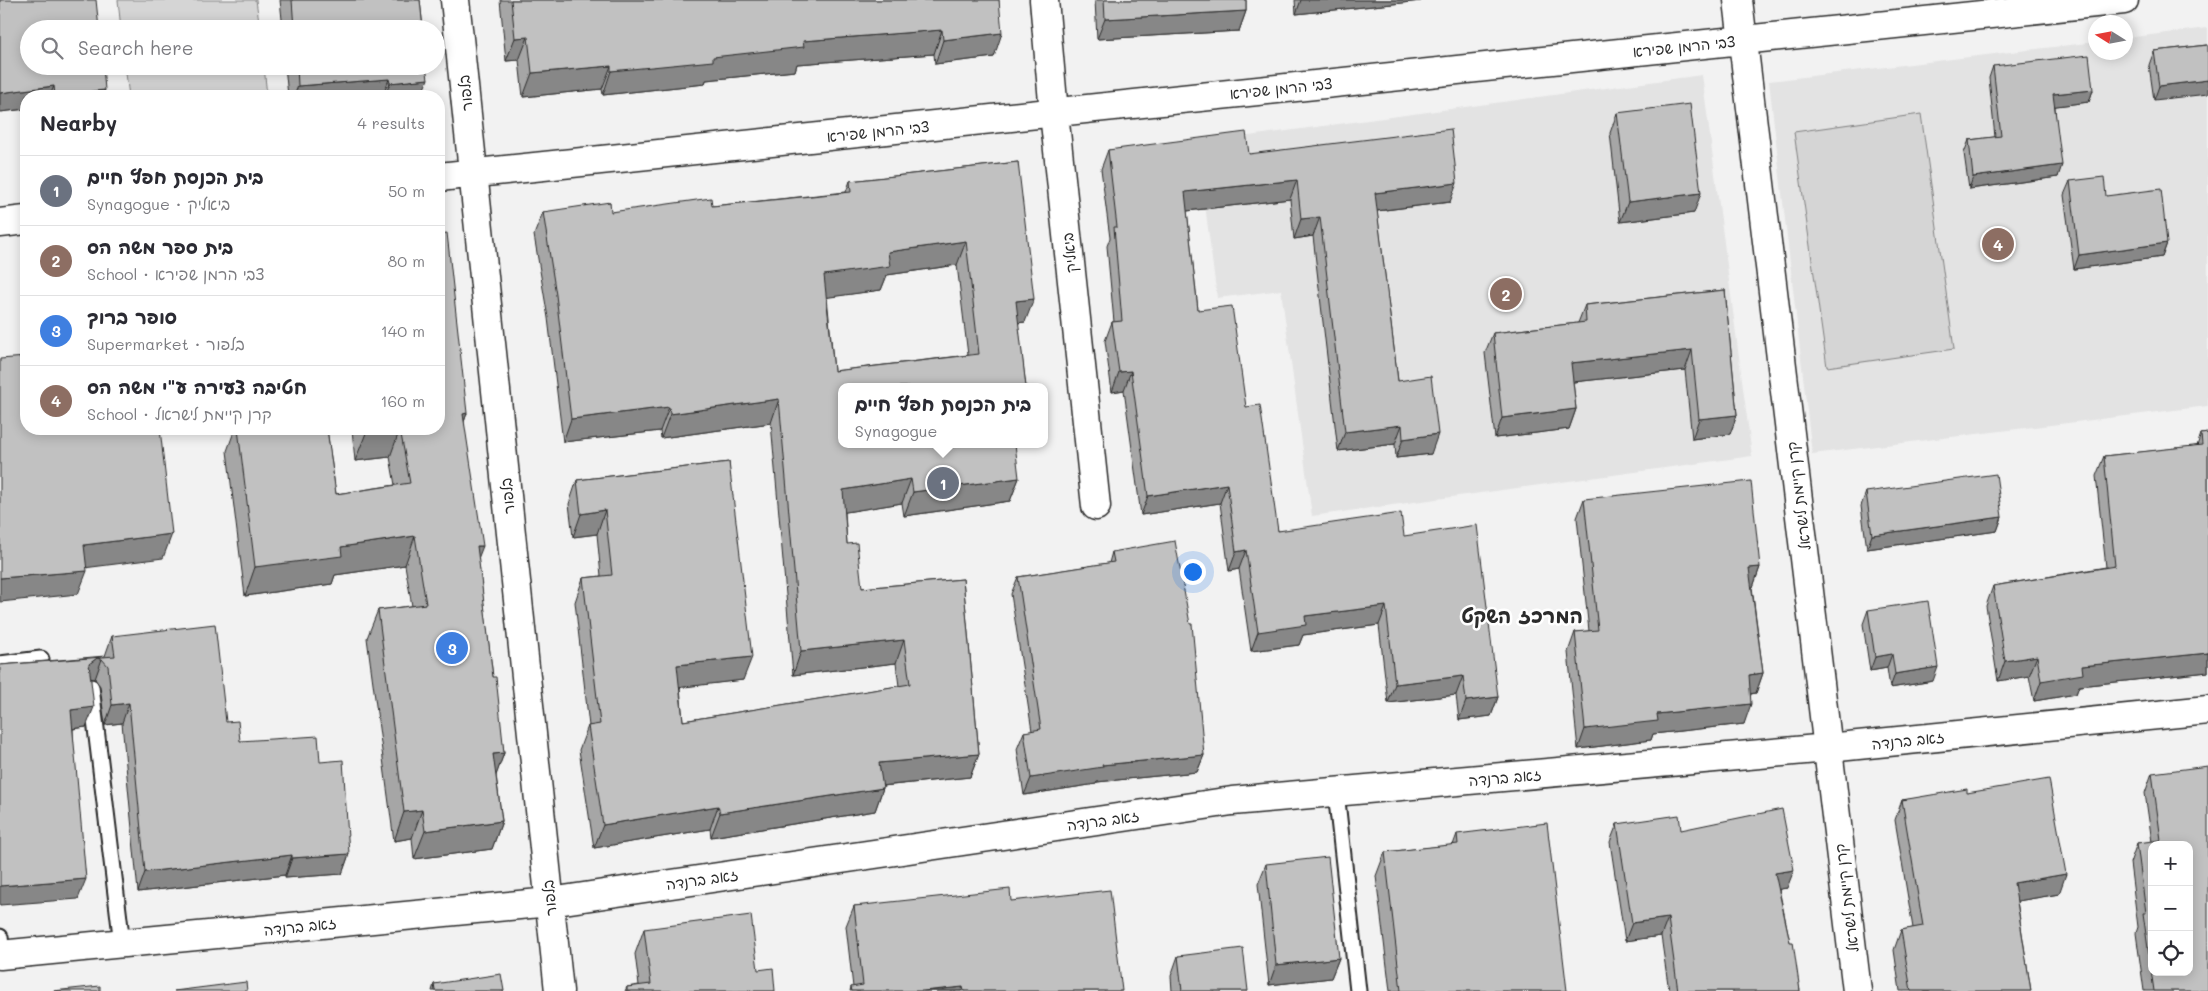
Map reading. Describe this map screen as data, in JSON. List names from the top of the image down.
{
  "streets": {
    "street": [
      "צבי הרמן שפירא",
      "בלפור",
      "ביאליק",
      "קרן קיימת לישראל",
      "זאב ברנדה"
    ]
  },
  "crossings": [
    ["צבי הרמן שפירא", "בלפור"],
    ["צבי הרמן שפירא", "ביאליק"],
    ["צבי הרמן שפירא", "קרן קיימת לישראל"],
    ["בלפור", "זאב ברנדה"],
    ["קרן קיימת לישראל", "זאב ברנדה"]
  ],
  "districts": ["המרכז השקט"],
  "north": "left",
  "page": {
    "search": "Search here",
    "heading": ["Nearby", "4 results"],
    "list": [
      {
        "mark": "1",
        "name": "בית הכנסת חפץ חיים",
        "note": "Synagogue · ביאליק",
        "value": "50 m"
      },
      {
        "mark": "2",
        "name": "בית ספר משה הס",
        "note": "School · צבי הרמן שפירא",
        "value": "80 m"
      },
      {
        "mark": "3",
        "name": "סופר ברוך",
        "note": "Supermarket · בלפור",
        "value": "140 m"
      },
      {
        "mark": "4",
        "name": "חטיבה צעירה ע\"י משה הס",
        "note": "School · קרן קיימת לישראל",
        "value": "160 m"
      }
    ],
    "pins": [
      "4",
      "2",
      "1",
      "3"
    ],
    "popup": ["בית הכנסת חפץ חיים", "Synagogue"],
    "map_buttons": ["+", "−"]
  }
}
